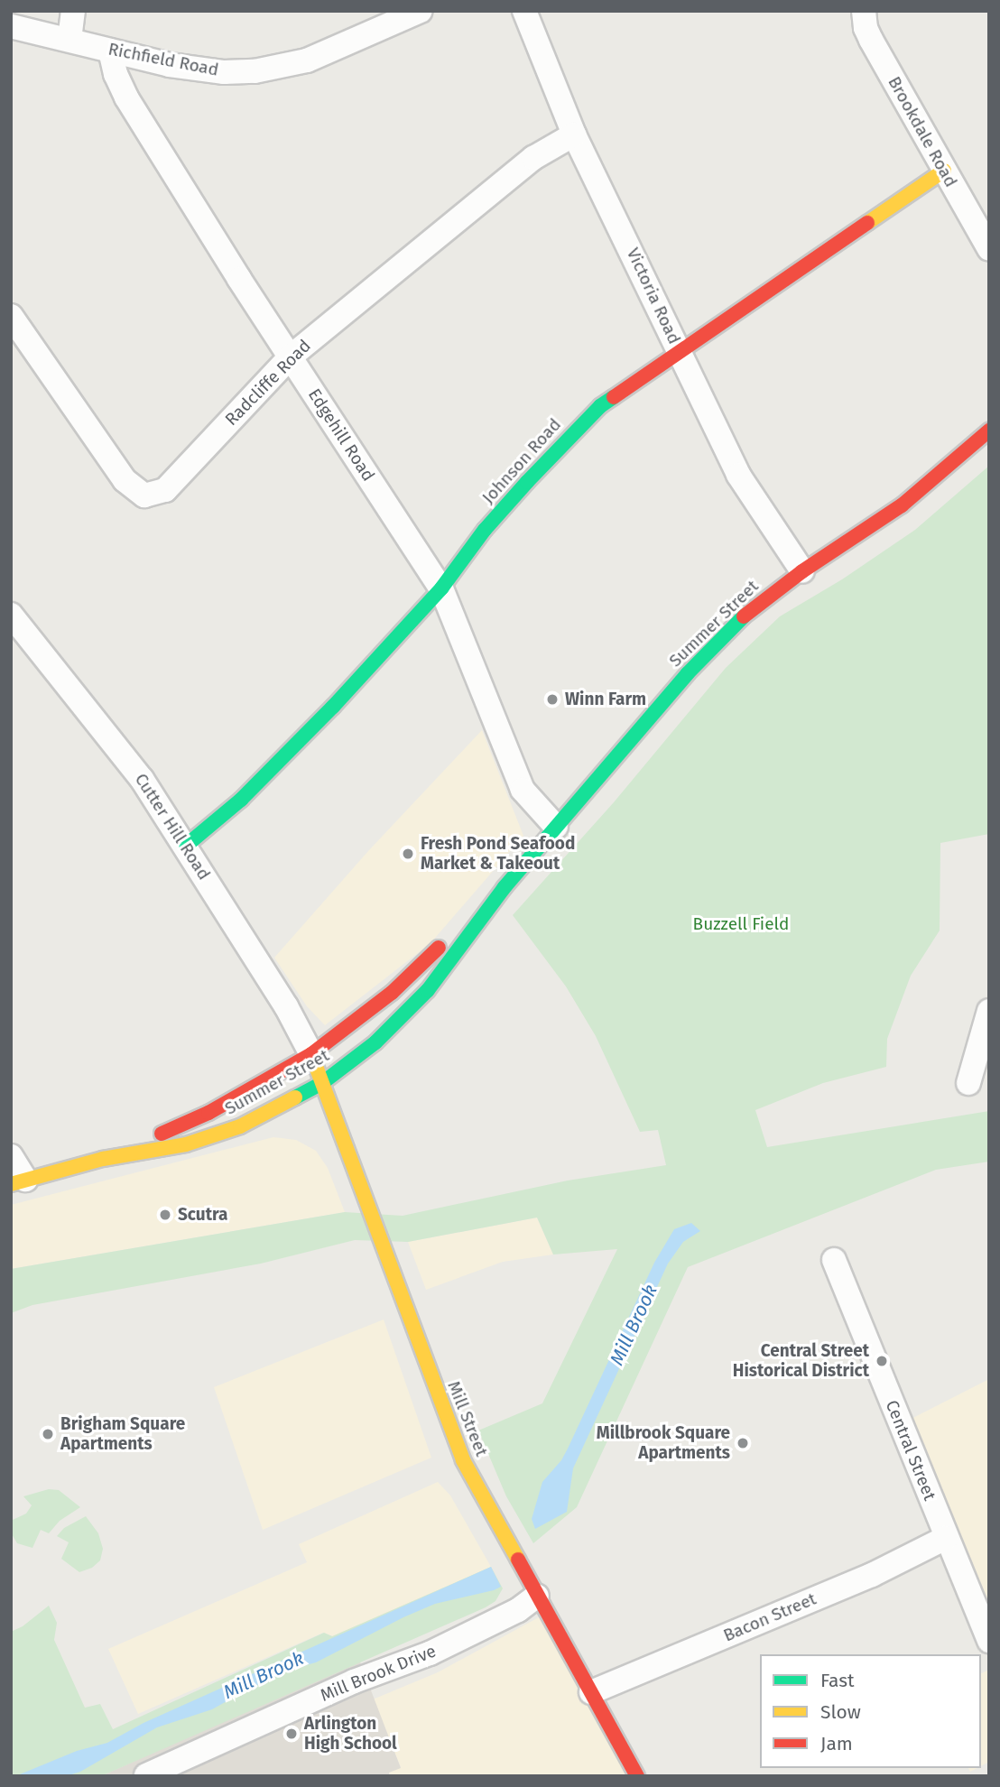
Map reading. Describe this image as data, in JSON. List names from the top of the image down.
{
  "streets": {
    "main road": ["Johnson Road", "Summer Street", "Mill Street"],
    "street": [
      "Richfield Road",
      "Brookdale Road",
      "Victoria Road",
      "Radcliffe Road",
      "Edgehill Road",
      "Cutter Hill Road",
      "Central Street",
      "Bacon Street",
      "Mill Brook Drive"
    ]
  },
  "crossings": [
    ["Richfield Road", "Edgehill Road"],
    ["Brookdale Road", "Johnson Road"],
    ["Victoria Road", "Radcliffe Road"],
    ["Victoria Road", "Johnson Road"],
    ["Victoria Road", "Summer Street"],
    ["Radcliffe Road", "Edgehill Road"],
    ["Edgehill Road", "Johnson Road"],
    ["Edgehill Road", "Summer Street"],
    ["Johnson Road", "Cutter Hill Road"],
    ["Summer Street", "Cutter Hill Road"],
    ["Summer Street", "Mill Street"],
    ["Cutter Hill Road", "Mill Street"],
    ["Mill Street", "Bacon Street"],
    ["Mill Street", "Mill Brook Drive"],
    ["Central Street", "Bacon Street"]
  ],
  "water": ["Mill Brook"],
  "parks": ["Buzzell Field"],
  "places": [
    "Winn Farm",
    "Fresh Pond Seafood Market & Takeout",
    "Scutra",
    "Central Street Historical District",
    "Brigham Square Apartments",
    "Millbrook Square Apartments",
    "Arlington High School"
  ],
  "legend": ["Fast", "Slow", "Jam"]
}
